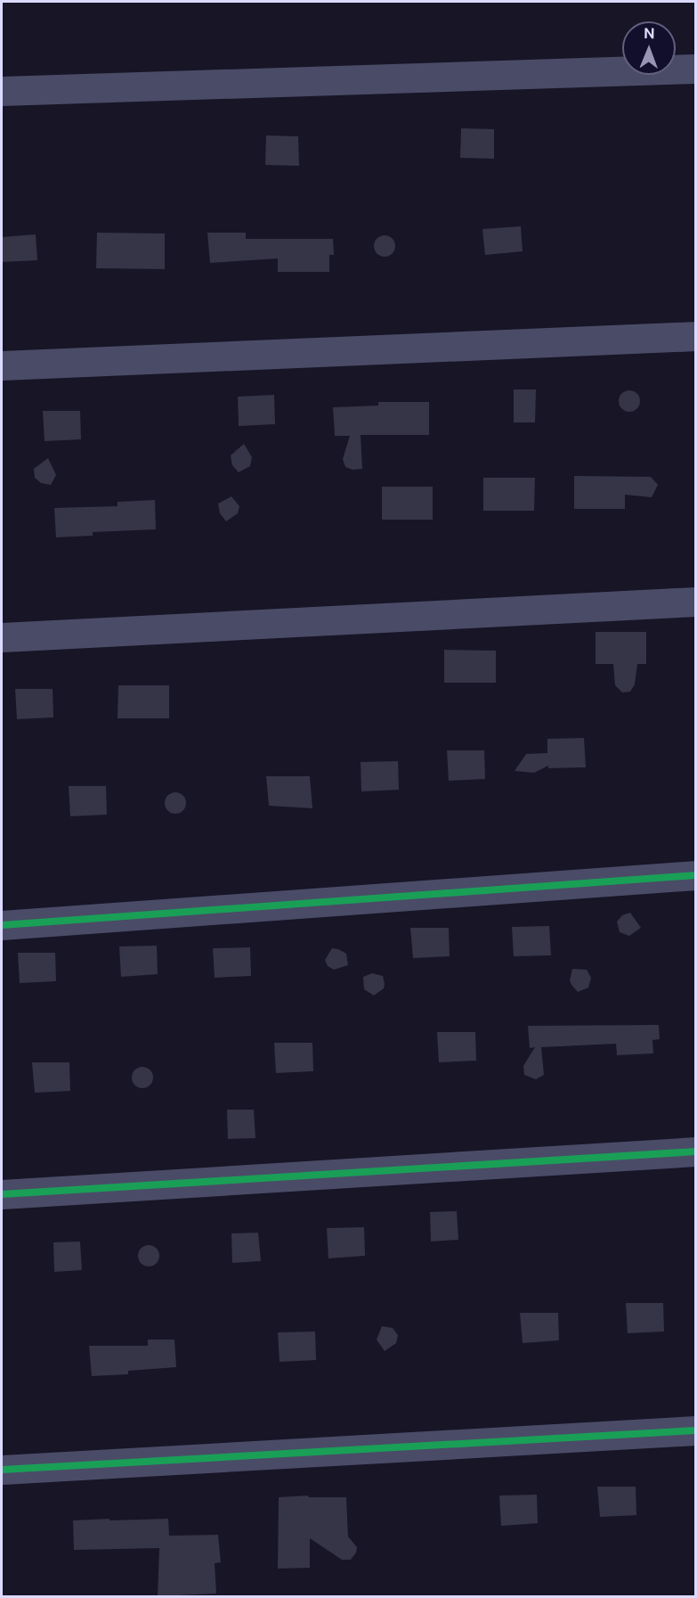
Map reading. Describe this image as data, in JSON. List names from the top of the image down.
{
  "north": "top"
}
